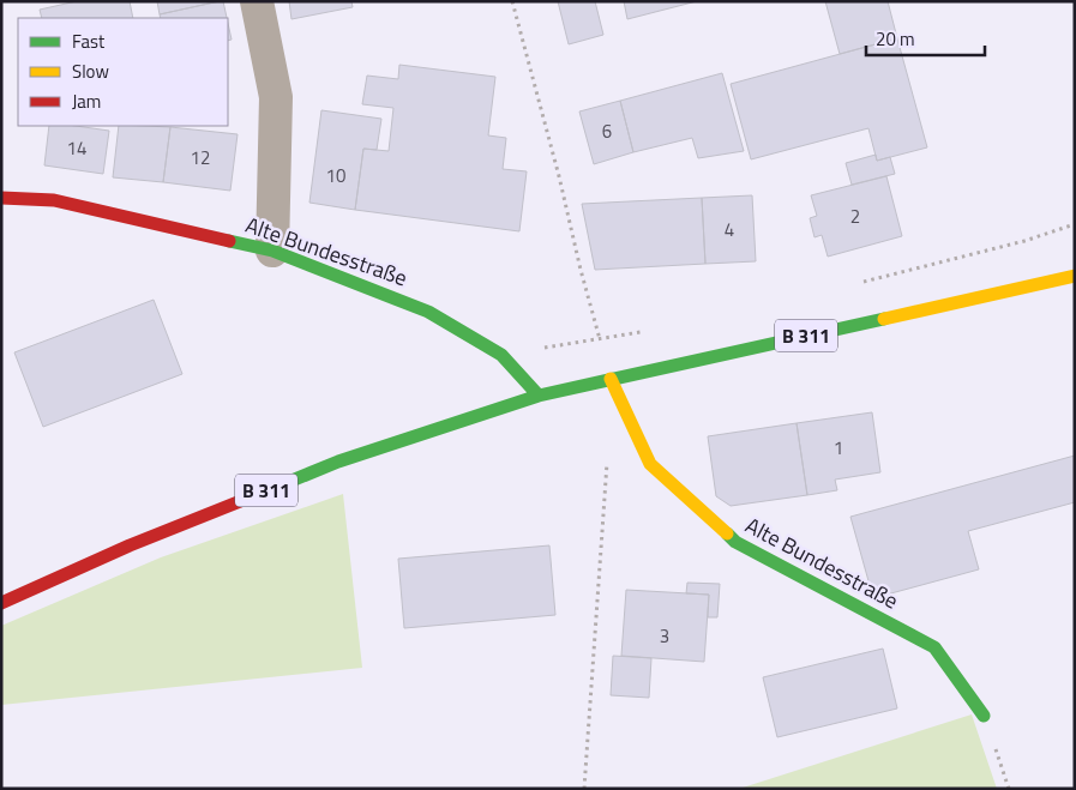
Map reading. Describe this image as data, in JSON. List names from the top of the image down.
{
  "streets": {
    "main road": ["Alte Bundesstraße", "B 311"]
  },
  "crossings": [
    ["Alte Bundesstraße", "B 311"]
  ],
  "house_numbers": [
    "6",
    "14",
    "12",
    "10",
    "2",
    "4",
    "1",
    "3"
  ],
  "legend": ["Fast", "Slow", "Jam"],
  "scale_bar": "20 m"
}
